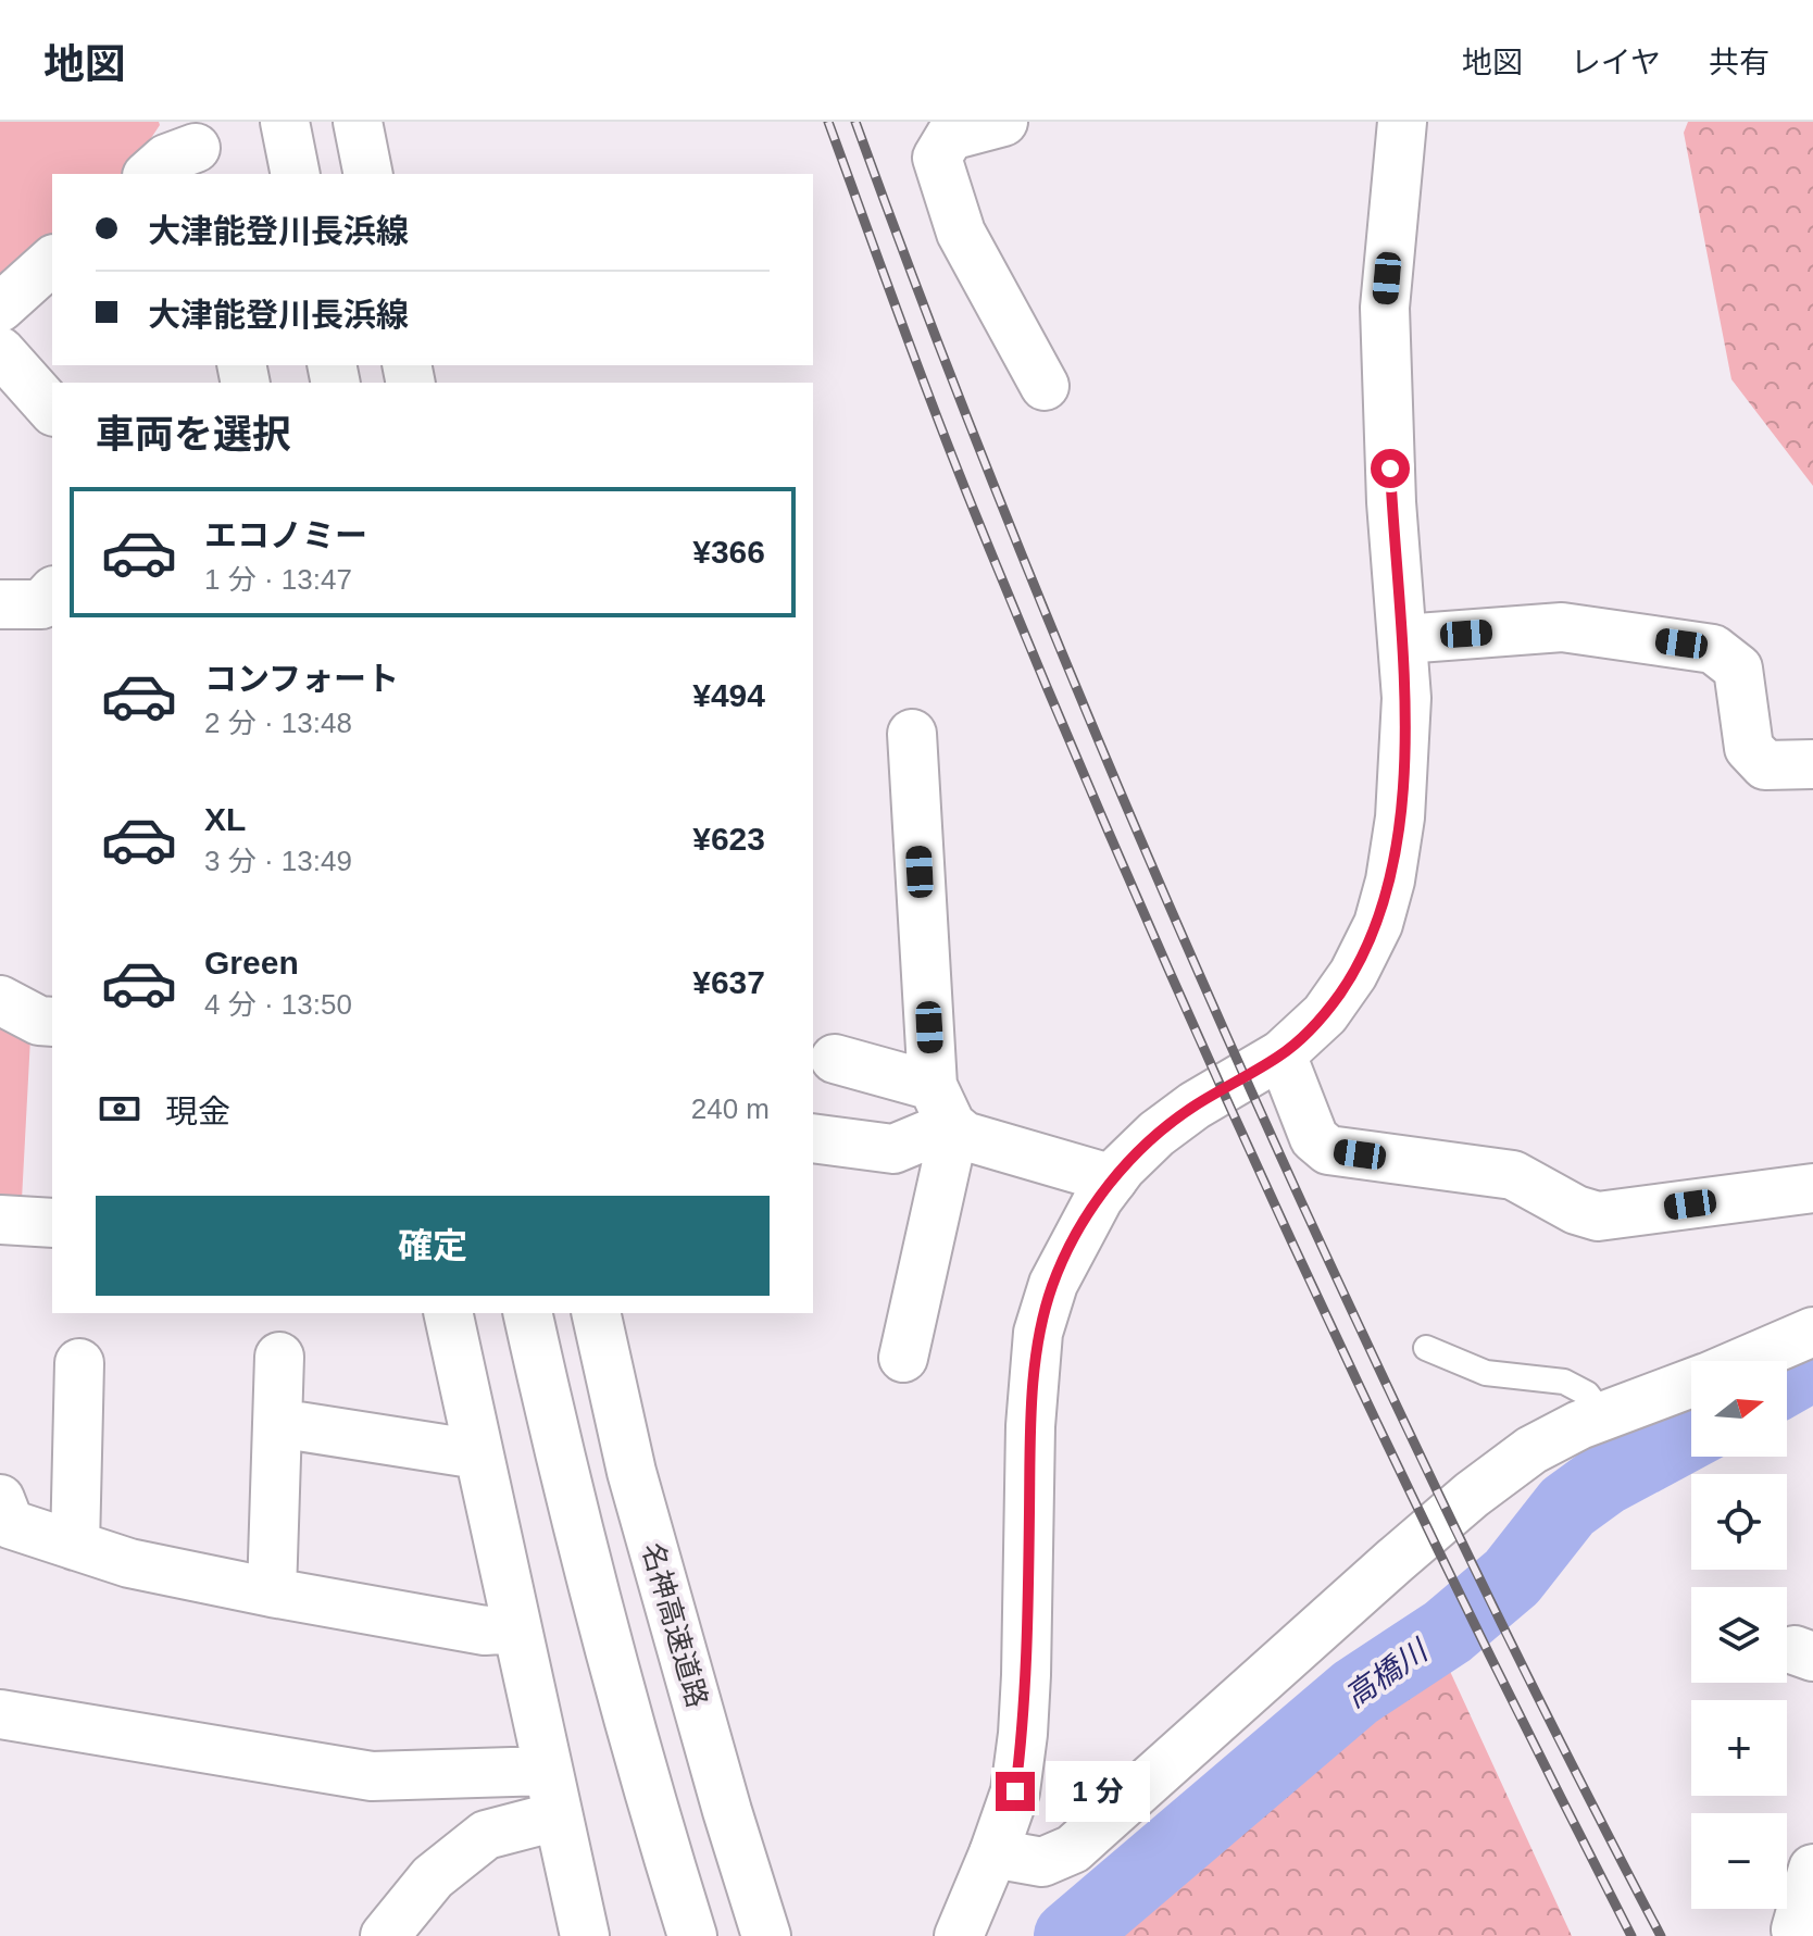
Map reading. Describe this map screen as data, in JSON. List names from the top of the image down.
{
  "streets": {
    "main road": ["名神高速道路"]
  },
  "water": ["高橋川"],
  "north": "right",
  "page": {
    "header": "地図",
    "nav": ["地図", "レイヤ", "共有"],
    "banner": ["大津能登川長浜線", "大津能登川長浜線"],
    "heading": "車両を選択",
    "list": [
      {
        "name": "エコノミー",
        "note": "1 分 · 13:47",
        "value": "¥366"
      },
      {
        "name": "コンフォート",
        "note": "2 分 · 13:48",
        "value": "¥494"
      },
      {
        "name": "XL",
        "note": "3 分 · 13:49",
        "value": "¥623"
      },
      {
        "name": "Green",
        "note": "4 分 · 13:50",
        "value": "¥637"
      }
    ],
    "pay": ["現金", "240 m"],
    "buttons": "確定",
    "map_buttons": ["+", "−"],
    "bubble": "1 分"
  }
}
